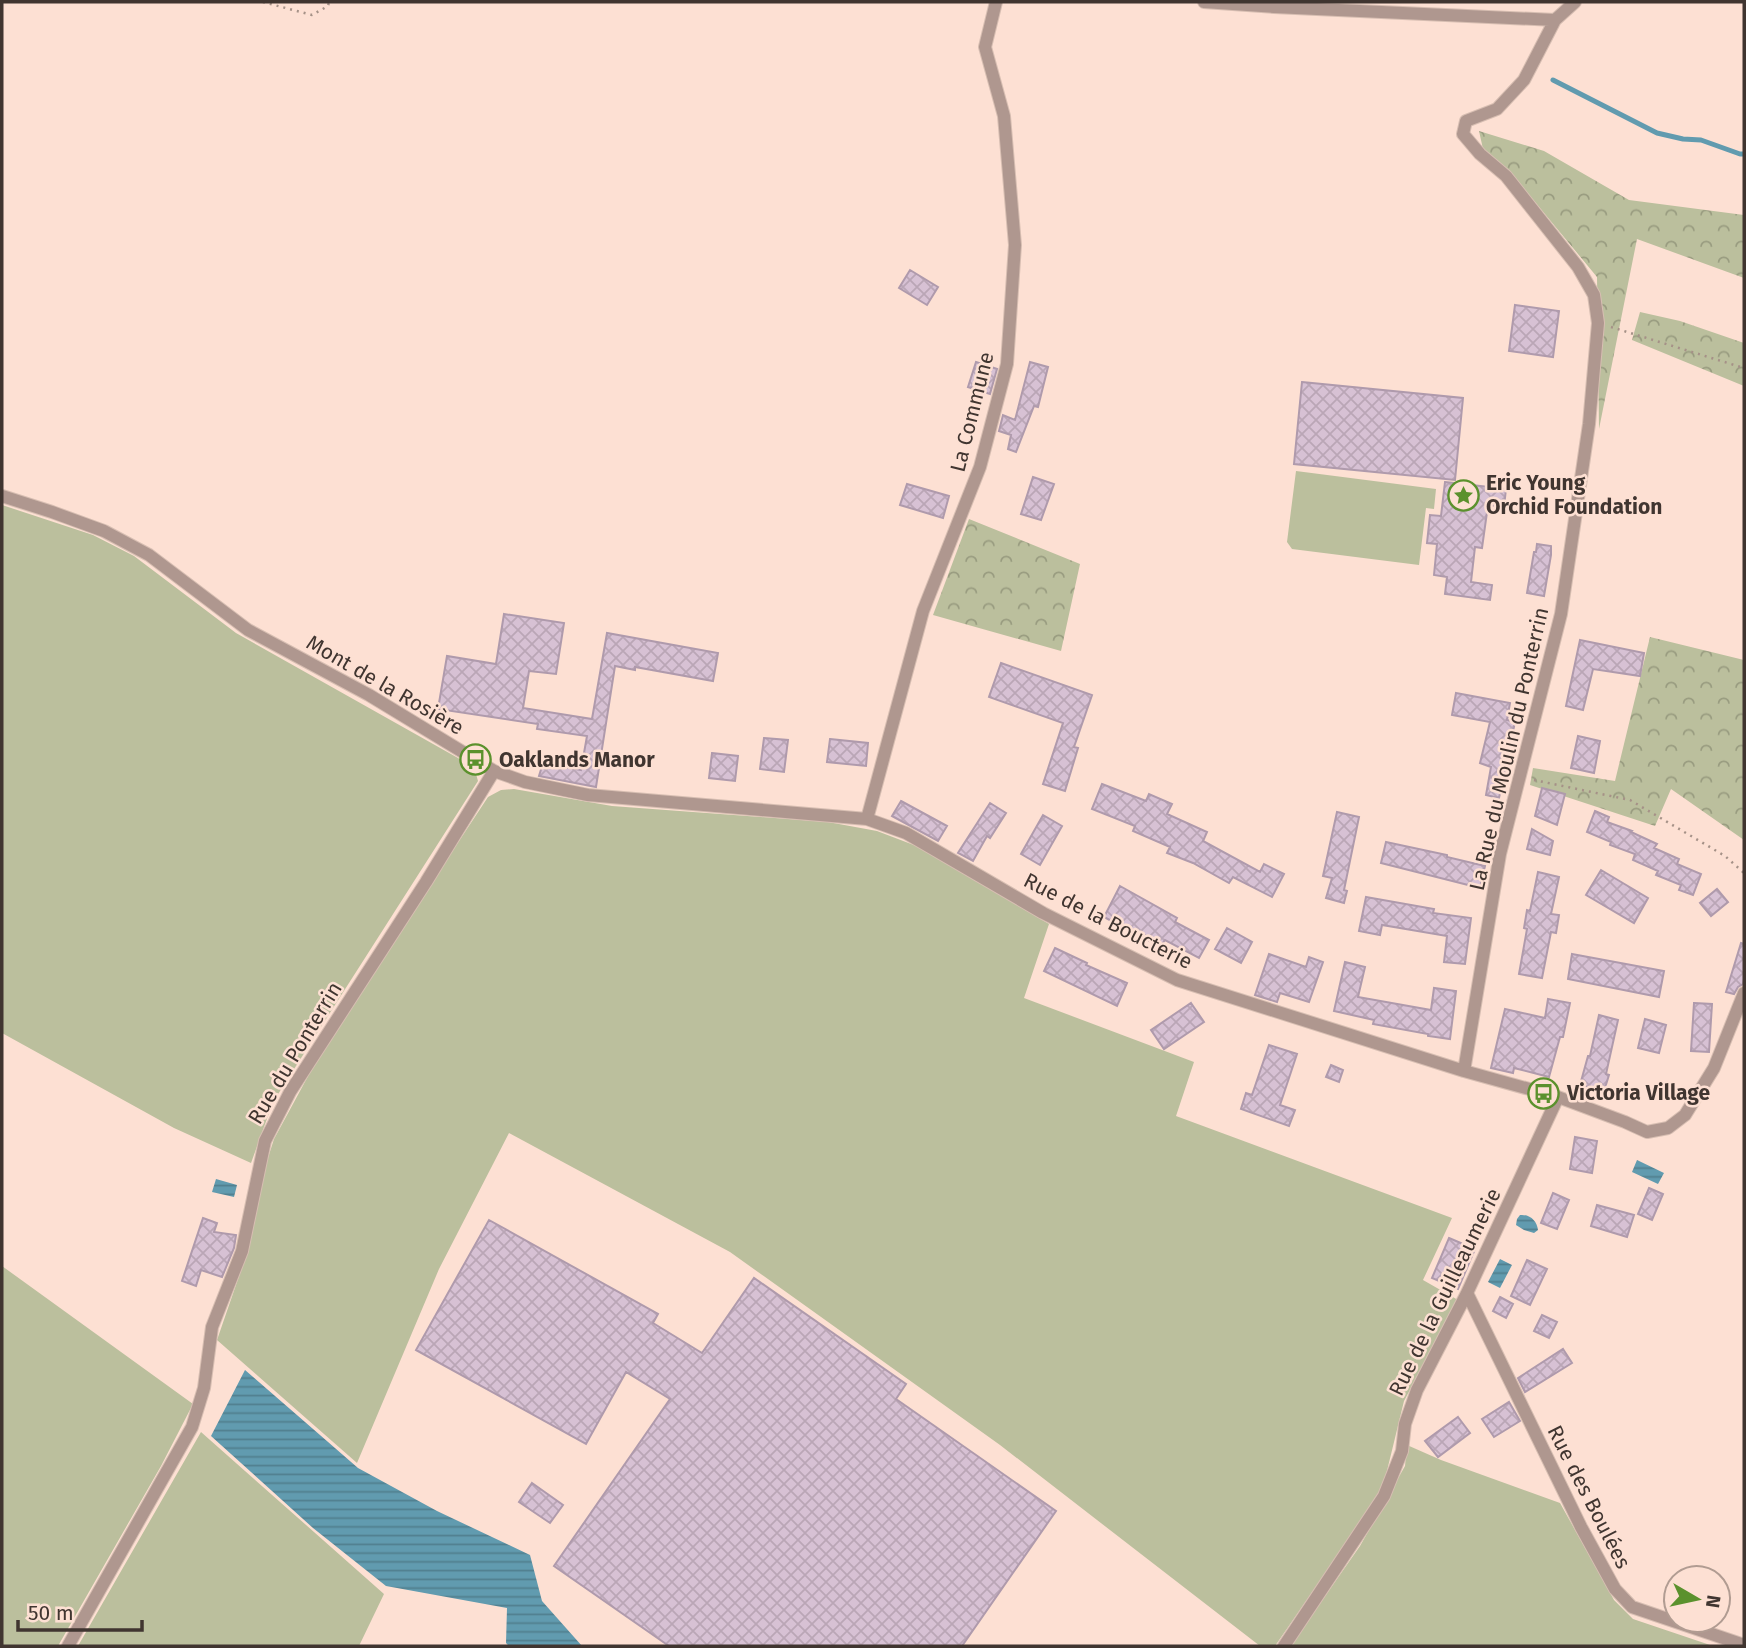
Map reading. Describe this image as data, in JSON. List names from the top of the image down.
{
  "streets": {
    "street": [
      "La Commune",
      "Mont de la Rosière",
      "La Rue du Moulin du Ponterrin",
      "Rue de la Boucterie",
      "Rue du Ponterrin",
      "Rue de la Guilleaumerie",
      "Rue des Boulées"
    ]
  },
  "crossings": [
    ["La Commune", "Mont de la Rosière"],
    ["La Commune", "Rue de la Boucterie"],
    ["Mont de la Rosière", "Rue de la Boucterie"],
    ["Mont de la Rosière", "Rue du Ponterrin"],
    ["La Rue du Moulin du Ponterrin", "Rue de la Boucterie"],
    ["Rue de la Boucterie", "Rue de la Guilleaumerie"],
    ["Rue de la Guilleaumerie", "Rue des Boulées"]
  ],
  "places": {
    "place": ["Eric Young Orchid Foundation"],
    "bus stop": ["Oaklands Manor", "Victoria Village"]
  },
  "scale_bar": "50 m",
  "north": "right"
}
